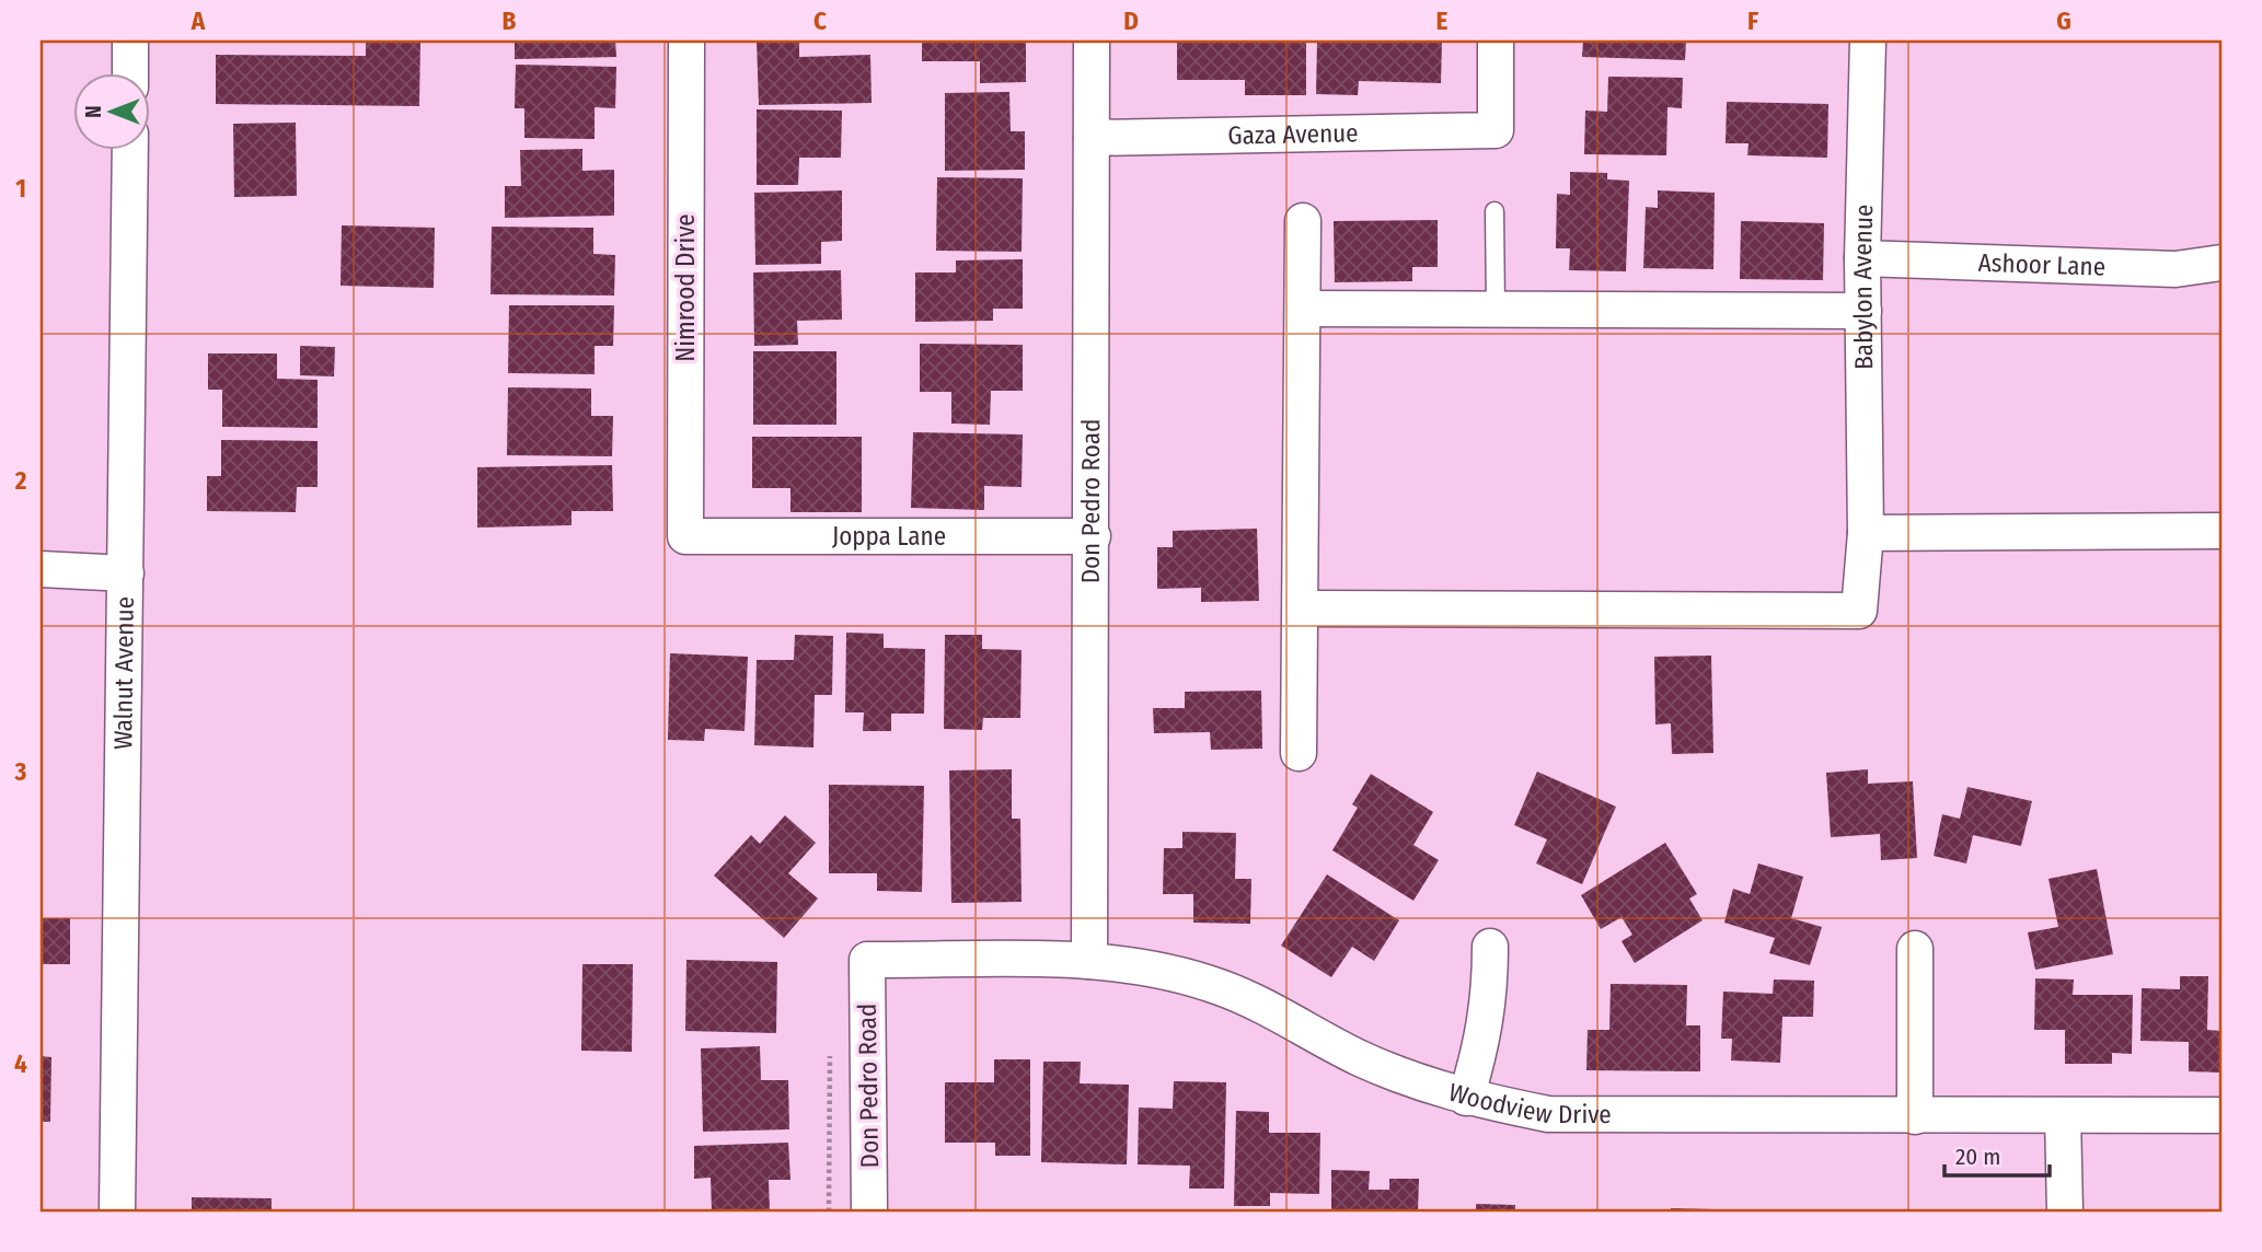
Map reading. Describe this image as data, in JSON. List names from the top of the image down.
{
  "streets": {
    "street": [
      "Gaza Avenue",
      "Ashoor Lane",
      "Babylon Avenue",
      "Nimrood Drive",
      "Don Pedro Road",
      "Joppa Lane",
      "Walnut Avenue",
      "Woodview Drive"
    ]
  },
  "crossings": [
    ["Gaza Avenue", "Don Pedro Road"],
    ["Ashoor Lane", "Babylon Avenue"],
    ["Nimrood Drive", "Joppa Lane"],
    ["Don Pedro Road", "Joppa Lane"],
    ["Don Pedro Road", "Woodview Drive"]
  ],
  "scale_bar": "20 m",
  "north": "left",
  "grid": {
    "columns": [
      "A",
      "B",
      "C",
      "D",
      "E",
      "F",
      "G"
    ],
    "rows": [
      "1",
      "2",
      "3",
      "4"
    ]
  }
}
